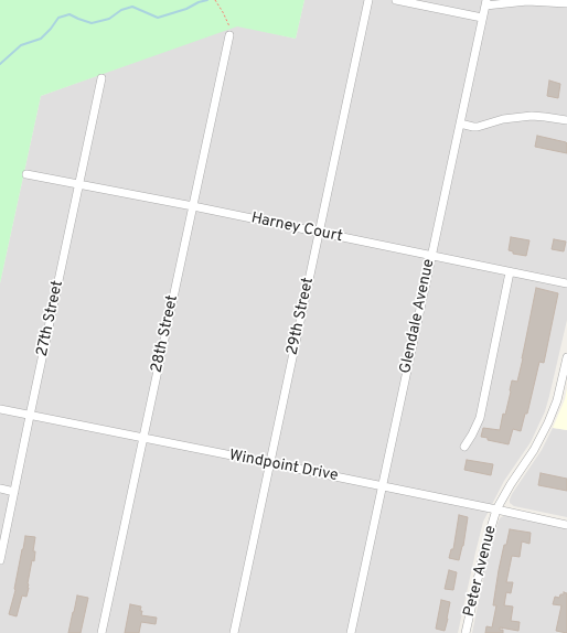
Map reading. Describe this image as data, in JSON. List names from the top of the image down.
{
  "streets": {
    "street": [
      "Harney Court",
      "29th Street",
      "Glendale Avenue",
      "27th Street",
      "28th Street",
      "Windpoint Drive",
      "Peter Avenue"
    ]
  },
  "crossings": [
    ["Harney Court", "29th Street"],
    ["Harney Court", "Glendale Avenue"],
    ["Harney Court", "27th Street"],
    ["Harney Court", "28th Street"],
    ["29th Street", "Windpoint Drive"],
    ["Glendale Avenue", "Windpoint Drive"],
    ["27th Street", "Windpoint Drive"],
    ["28th Street", "Windpoint Drive"],
    ["Windpoint Drive", "Peter Avenue"]
  ]
}
